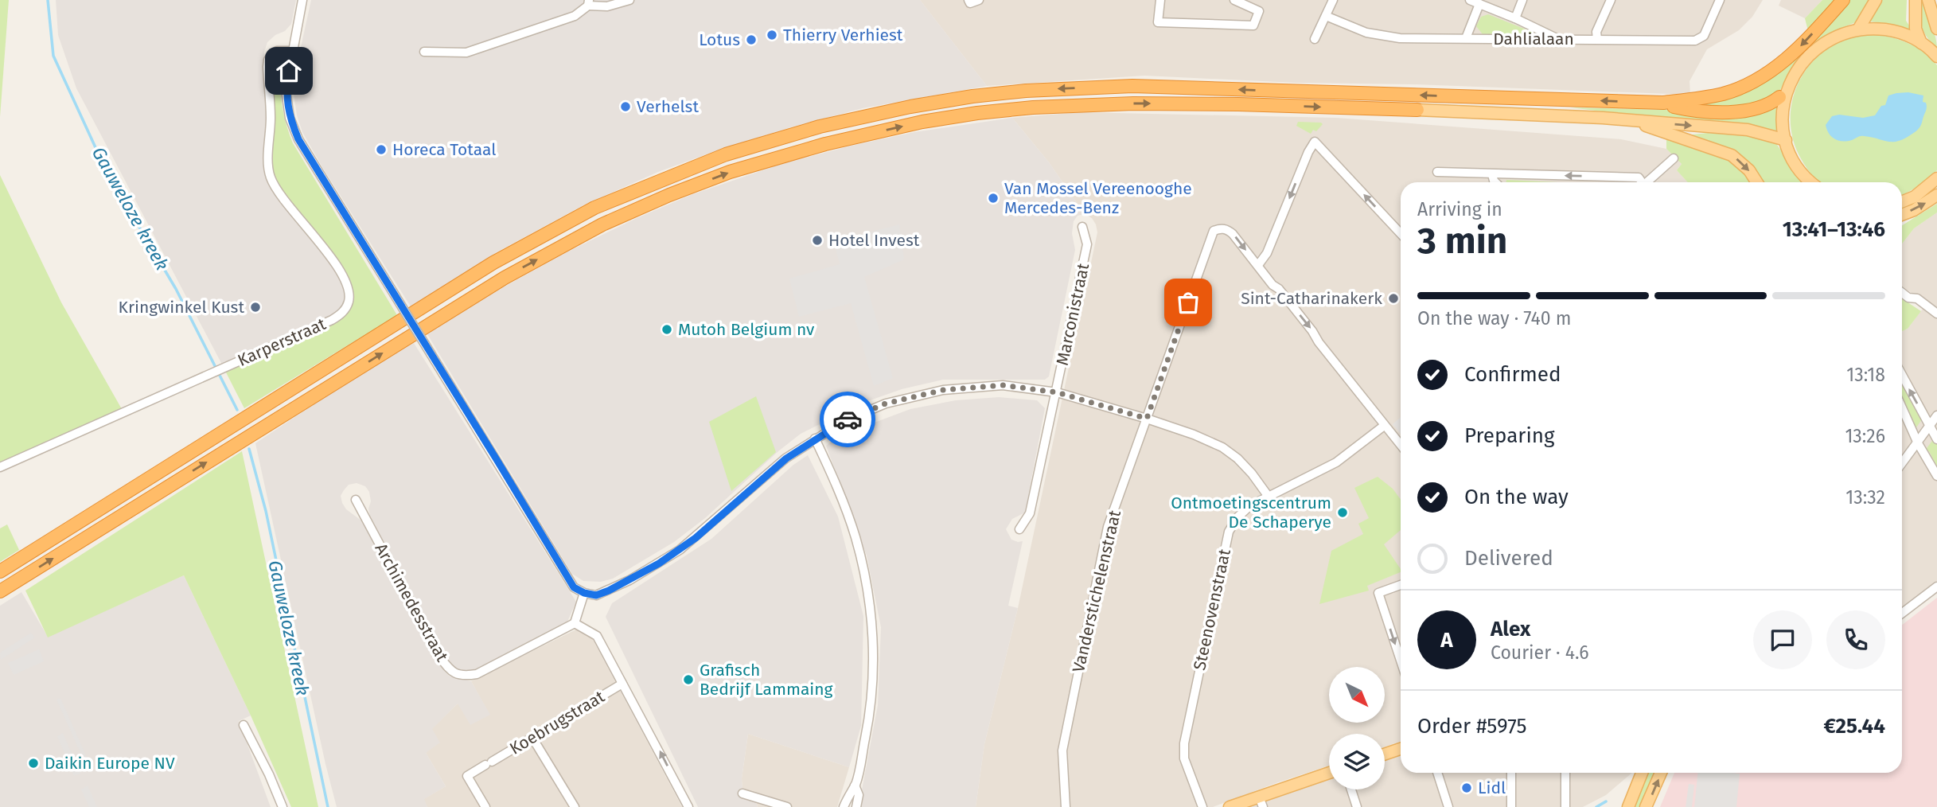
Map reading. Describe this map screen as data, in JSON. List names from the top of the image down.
{
  "streets": {
    "street": [
      "Dahlialaan",
      "Marconistraat",
      "Karperstraat",
      "Vanderstichelenstraat",
      "Archimedesstraat",
      "Steenovenstraat",
      "Koebrugstraat"
    ]
  },
  "water": ["Gauweloze kreek"],
  "places": [
    "Thierry Verhiest",
    "Lotus",
    "Verhelst",
    "Horeca Totaal",
    "Van Mossel Vereenooghe Mercedes-Benz",
    "Hotel Invest",
    "Sint-Catharinakerk",
    "Kringwinkel Kust",
    "Mutoh Belgium nv",
    "Ontmoetingscentrum De Schaperye",
    "Grafisch Bedrijf Lammaing",
    "Daikin Europe NV",
    "Lidl"
  ],
  "north": "bottom right",
  "page": {
    "heading": ["3 min", "Arriving in", "13:41–13:46"],
    "panel": [
      "Alex",
      "Courier · 4.6",
      "Order #5975",
      "€25.44"
    ],
    "bar": "On the way · 740 m",
    "list": [
      ["Confirmed", "13:18"],
      ["Preparing", "13:26"],
      ["On the way", "13:32"],
      "Delivered"
    ],
    "round": "A"
  }
}
